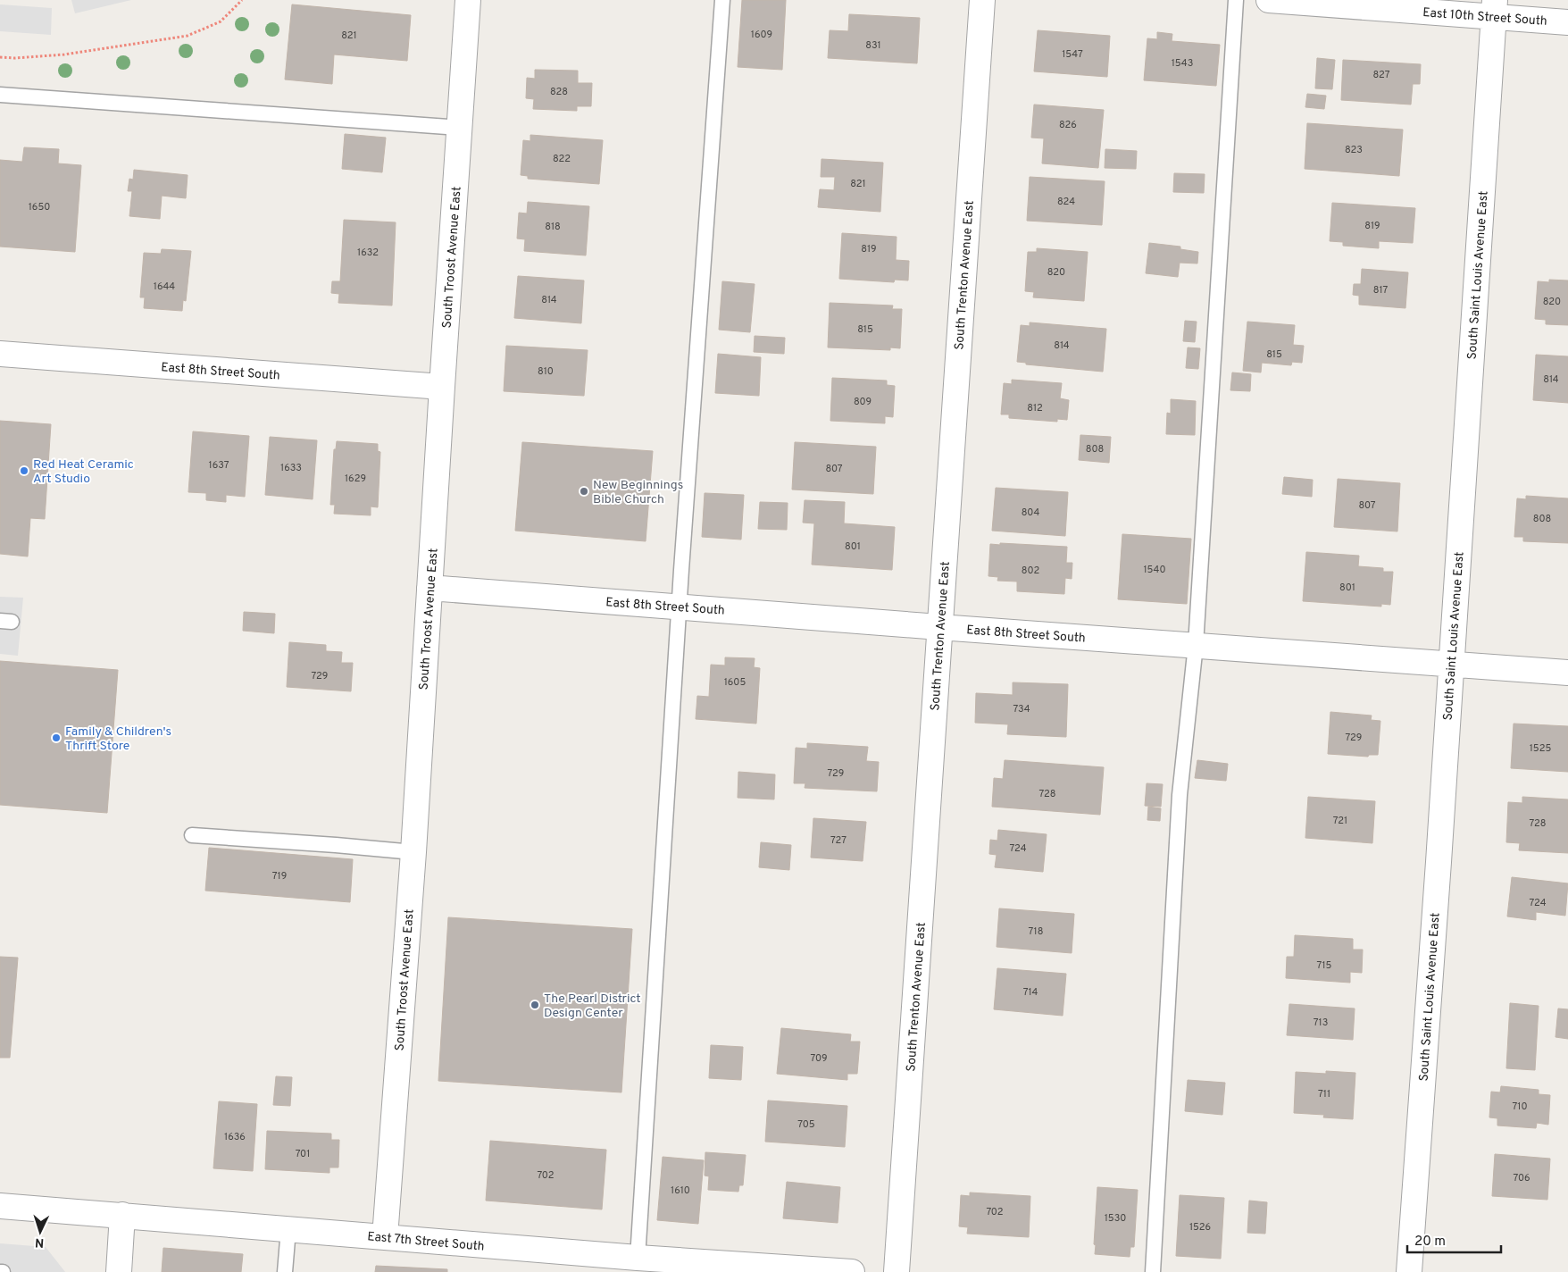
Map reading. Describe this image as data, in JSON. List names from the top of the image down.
{
  "streets": {
    "street": [
      "East 10th Street South",
      "South Troost Avenue East",
      "South Trenton Avenue East",
      "South Saint Louis Avenue East",
      "East 8th Street South",
      "East 7th Street South"
    ]
  },
  "crossings": [
    ["East 10th Street South", "South Saint Louis Avenue East"],
    ["South Troost Avenue East", "East 8th Street South"],
    ["South Troost Avenue East", "East 7th Street South"],
    ["South Trenton Avenue East", "East 8th Street South"],
    ["South Saint Louis Avenue East", "East 8th Street South"]
  ],
  "places": [
    "Red Heat Ceramic Art Studio",
    "New Beginnings Bible Church",
    "Family & Children's Thrift Store",
    "The Pearl District Design Center"
  ],
  "house_numbers": [
    "1609",
    "821",
    "831",
    "1547",
    "1543",
    "827",
    "828",
    "826",
    "823",
    "822",
    "821",
    "824",
    "1650",
    "819",
    "818",
    "819",
    "1632",
    "820",
    "1644",
    "817",
    "814",
    "820",
    "815",
    "814",
    "815",
    "810",
    "814",
    "809",
    "812",
    "808",
    "1637",
    "1633",
    "807",
    "1629",
    "807",
    "804",
    "808",
    "801",
    "1540",
    "802",
    "801",
    "729",
    "1605",
    "734",
    "729",
    "1525",
    "729",
    "728",
    "721",
    "728",
    "727",
    "724",
    "719",
    "724",
    "718",
    "715",
    "714",
    "713",
    "709",
    "711",
    "710",
    "705",
    "1636",
    "701",
    "702",
    "706",
    "1610",
    "702",
    "1530",
    "1526"
  ],
  "scale_bar": "20 m",
  "north": "bottom"
}
